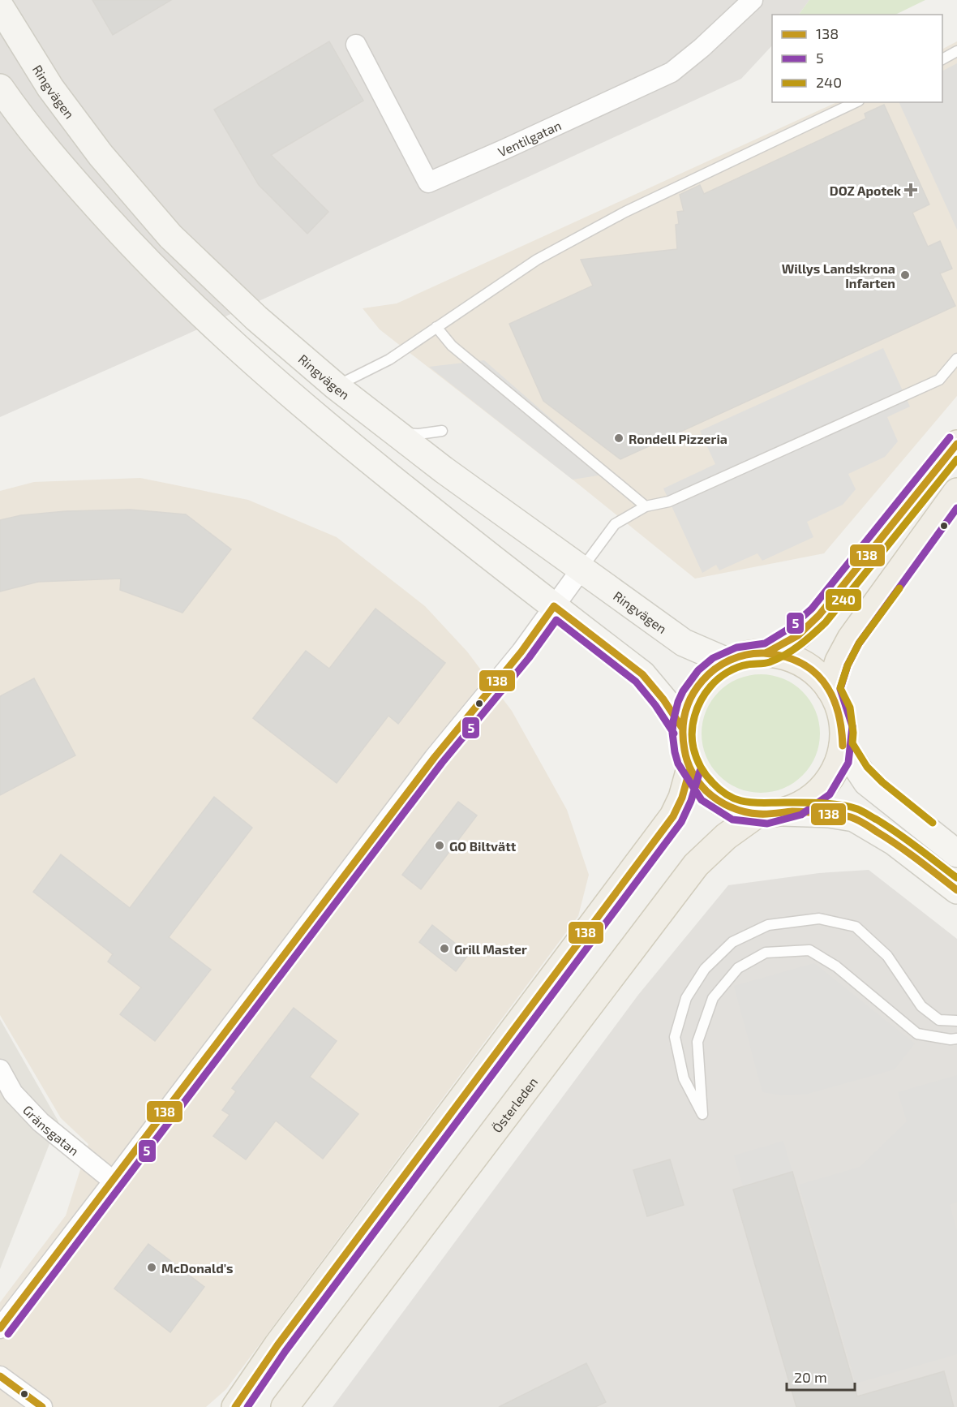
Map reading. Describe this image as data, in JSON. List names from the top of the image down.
{
  "streets": {
    "main road": ["Ringvägen", "Österleden"],
    "street": ["Ventilgatan", "Gränsgatan"]
  },
  "crossings": [
    ["Ringvägen", "Österleden"]
  ],
  "places": {
    "health": ["DOZ Apotek"],
    "other": [
      "Willys Landskrona Infarten",
      "Rondell Pizzeria",
      "GO Biltvätt",
      "Grill Master",
      "McDonald's"
    ]
  },
  "lines": ["transit line 5", "transit line 138", "transit line 240"],
  "legend": ["138", "5", "240"],
  "scale_bar": "20 m"
}
